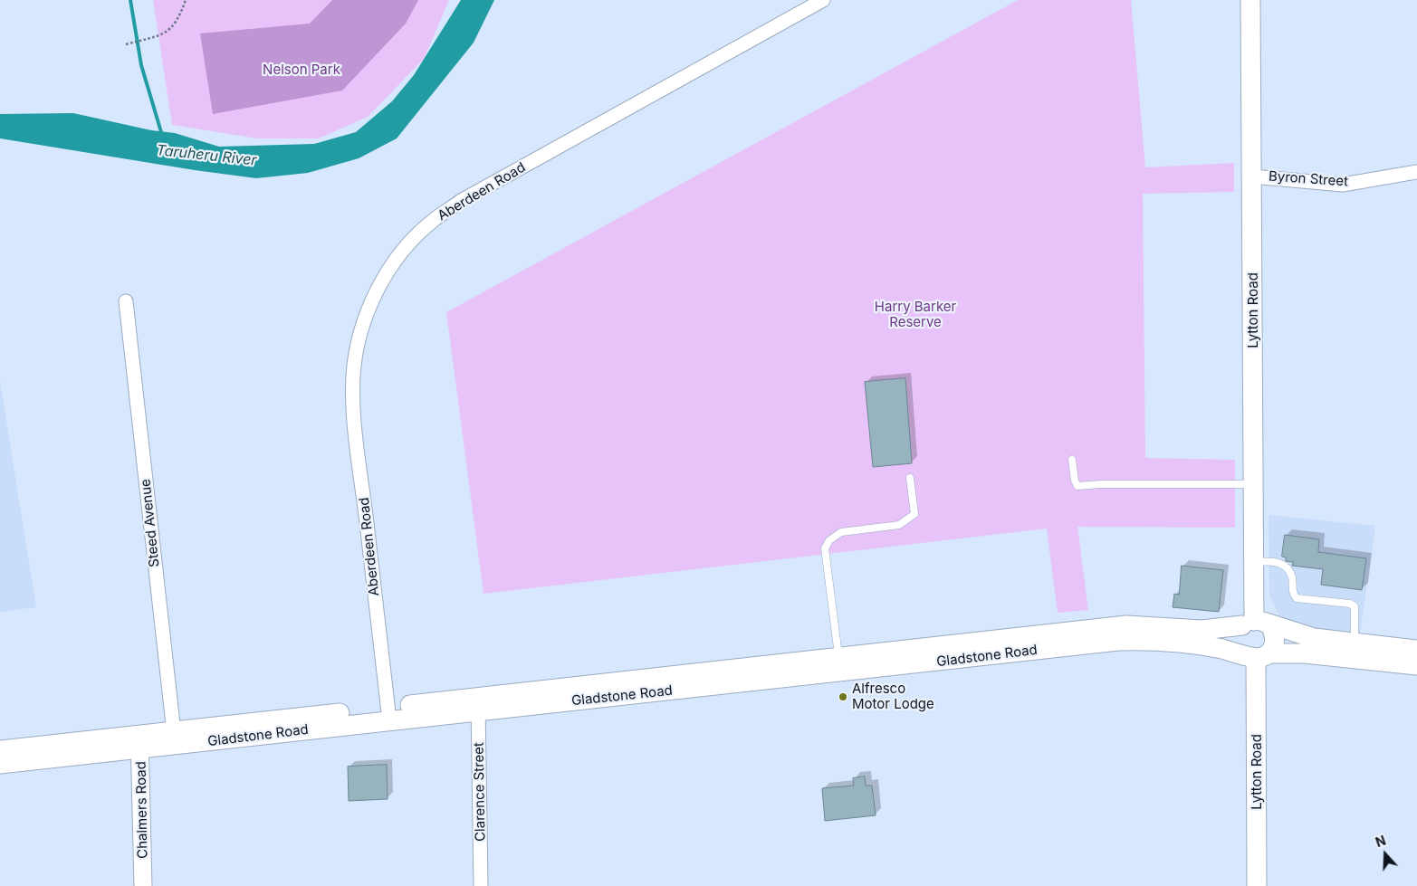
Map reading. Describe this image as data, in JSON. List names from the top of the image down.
{
  "streets": {
    "main road": ["Lytton Road", "Gladstone Road"],
    "street": [
      "Byron Street",
      "Aberdeen Road",
      "Steed Avenue",
      "Clarence Street",
      "Chalmers Road"
    ]
  },
  "crossings": [
    ["Byron Street", "Lytton Road"],
    ["Aberdeen Road", "Gladstone Road"],
    ["Lytton Road", "Gladstone Road"],
    ["Steed Avenue", "Gladstone Road"],
    ["Gladstone Road", "Clarence Street"],
    ["Gladstone Road", "Chalmers Road"]
  ],
  "water": ["Taruheru River"],
  "parks": ["Nelson Park", "Harry Barker Reserve"],
  "places": ["Alfresco Motor Lodge"],
  "north": "top"
}
